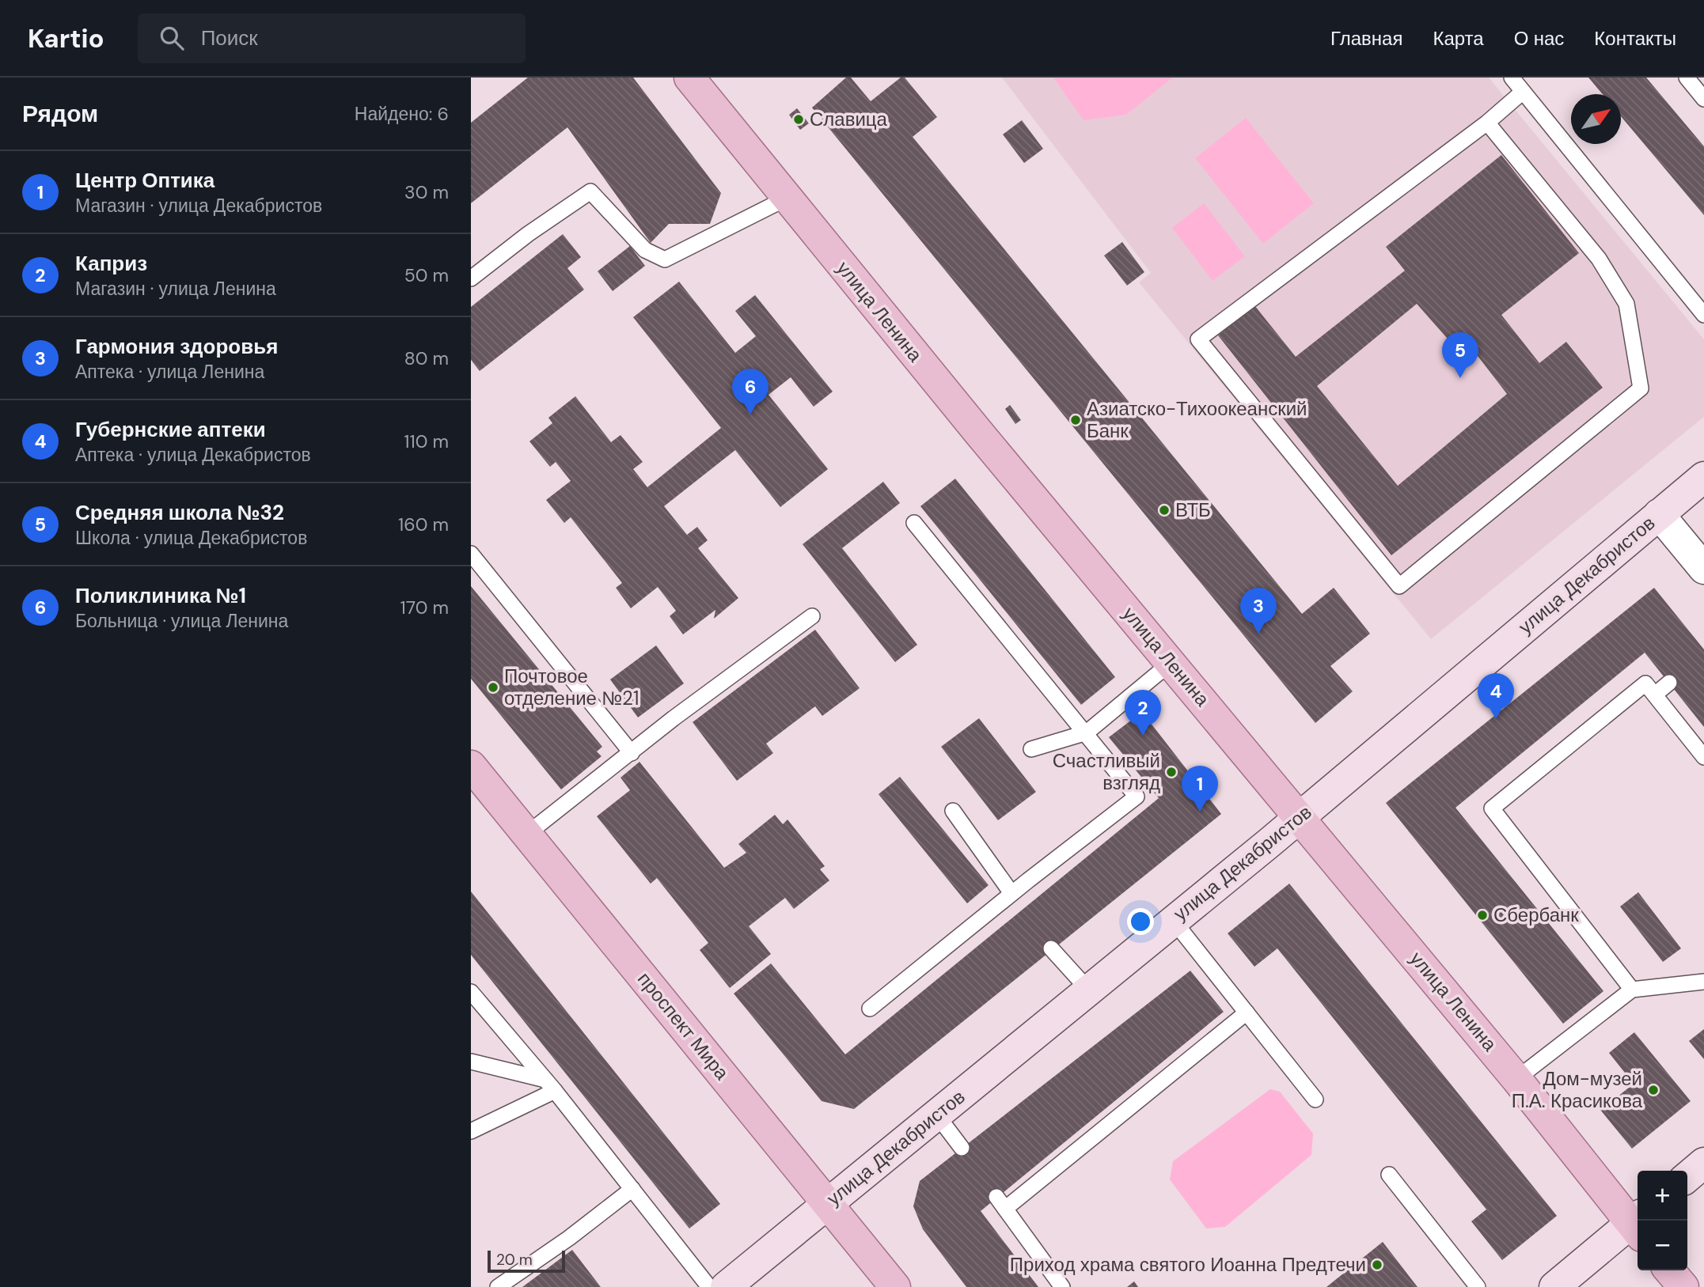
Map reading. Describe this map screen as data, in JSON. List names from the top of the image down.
{
  "streets": {
    "main road": ["улица Ленина", "проспект Мира"],
    "street": ["улица Декабристов"]
  },
  "crossings": [
    ["улица Ленина", "улица Декабристов"],
    ["улица Декабристов", "проспект Мира"]
  ],
  "places": [
    "Славица",
    "Азиатско-Тихоокеанский Банк",
    "ВТБ",
    "Почтовое отделение №21",
    "Счастливый взгляд",
    "Сбербанк",
    "Дом-музей П.А. Красикова",
    "Приход храма святого Иоанна Предтечи"
  ],
  "scale_bar": "20 m",
  "north": "top right",
  "page": {
    "header": "Kartio",
    "search": "Поиск",
    "nav": [
      "Главная",
      "Карта",
      "О нас",
      "Контакты"
    ],
    "heading": ["Рядом", "Найдено: 6"],
    "list": [
      {
        "mark": "1",
        "name": "Центр Оптика",
        "note": "Магазин · улица Декабристов",
        "value": "30 m"
      },
      {
        "mark": "2",
        "name": "Каприз",
        "note": "Магазин · улица Ленина",
        "value": "50 m"
      },
      {
        "mark": "3",
        "name": "Гармония здоровья",
        "note": "Аптека · улица Ленина",
        "value": "80 m"
      },
      {
        "mark": "4",
        "name": "Губернские аптеки",
        "note": "Аптека · улица Декабристов",
        "value": "110 m"
      },
      {
        "mark": "5",
        "name": "Средняя школа №32",
        "note": "Школа · улица Декабристов",
        "value": "160 m"
      },
      {
        "mark": "6",
        "name": "Поликлиника №1",
        "note": "Больница · улица Ленина",
        "value": "170 m"
      }
    ],
    "pins": [
      "5",
      "6",
      "3",
      "4",
      "2",
      "1"
    ],
    "map_buttons": ["+", "−"],
    "scale": "20 m"
  }
}
